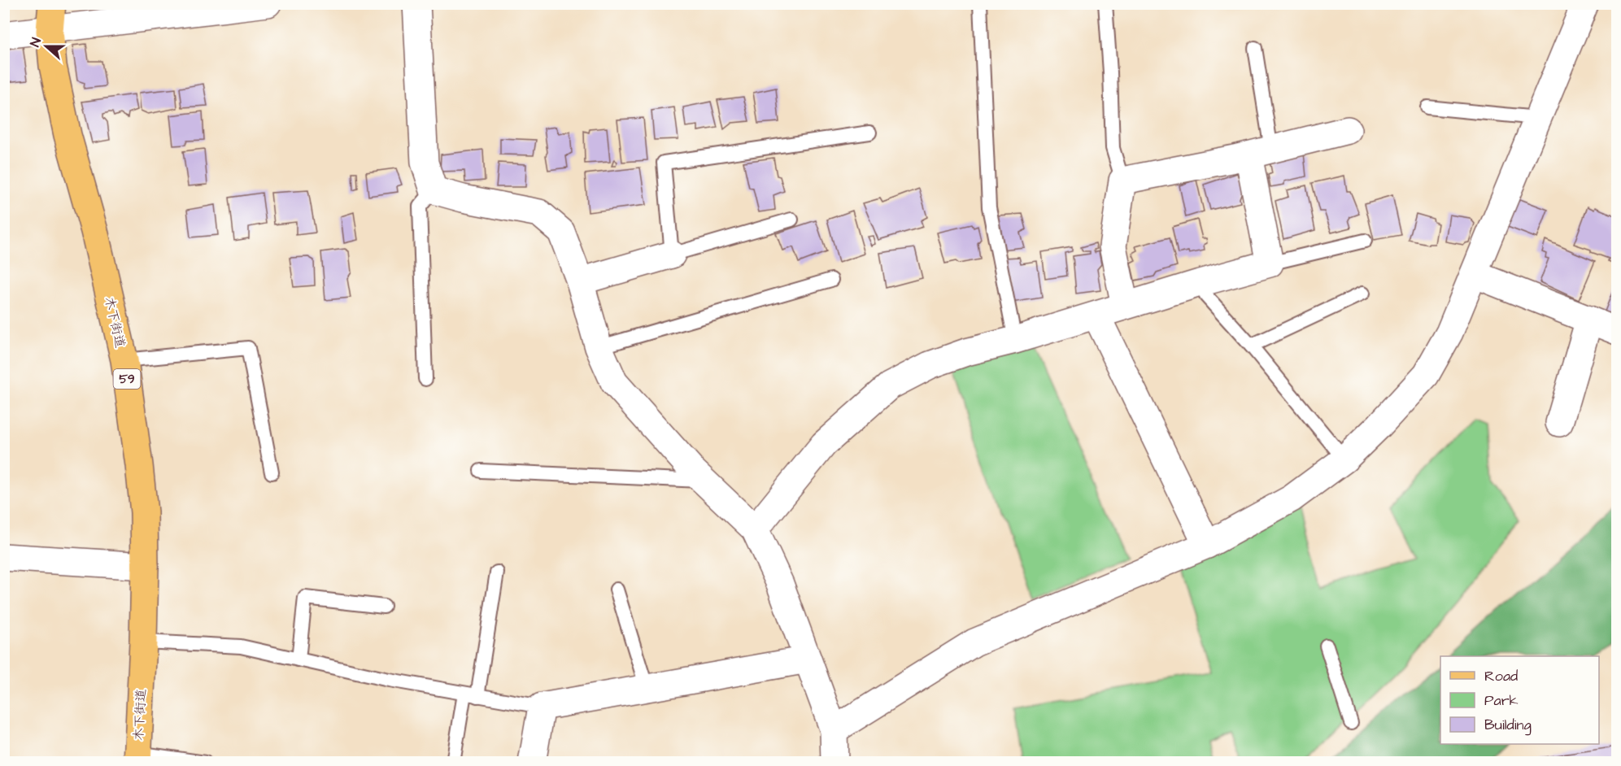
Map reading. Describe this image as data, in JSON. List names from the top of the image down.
{
  "streets": {
    "main road": ["木下街道", "59"]
  },
  "legend": ["Road", "Park", "Building"],
  "north": "left"
}
